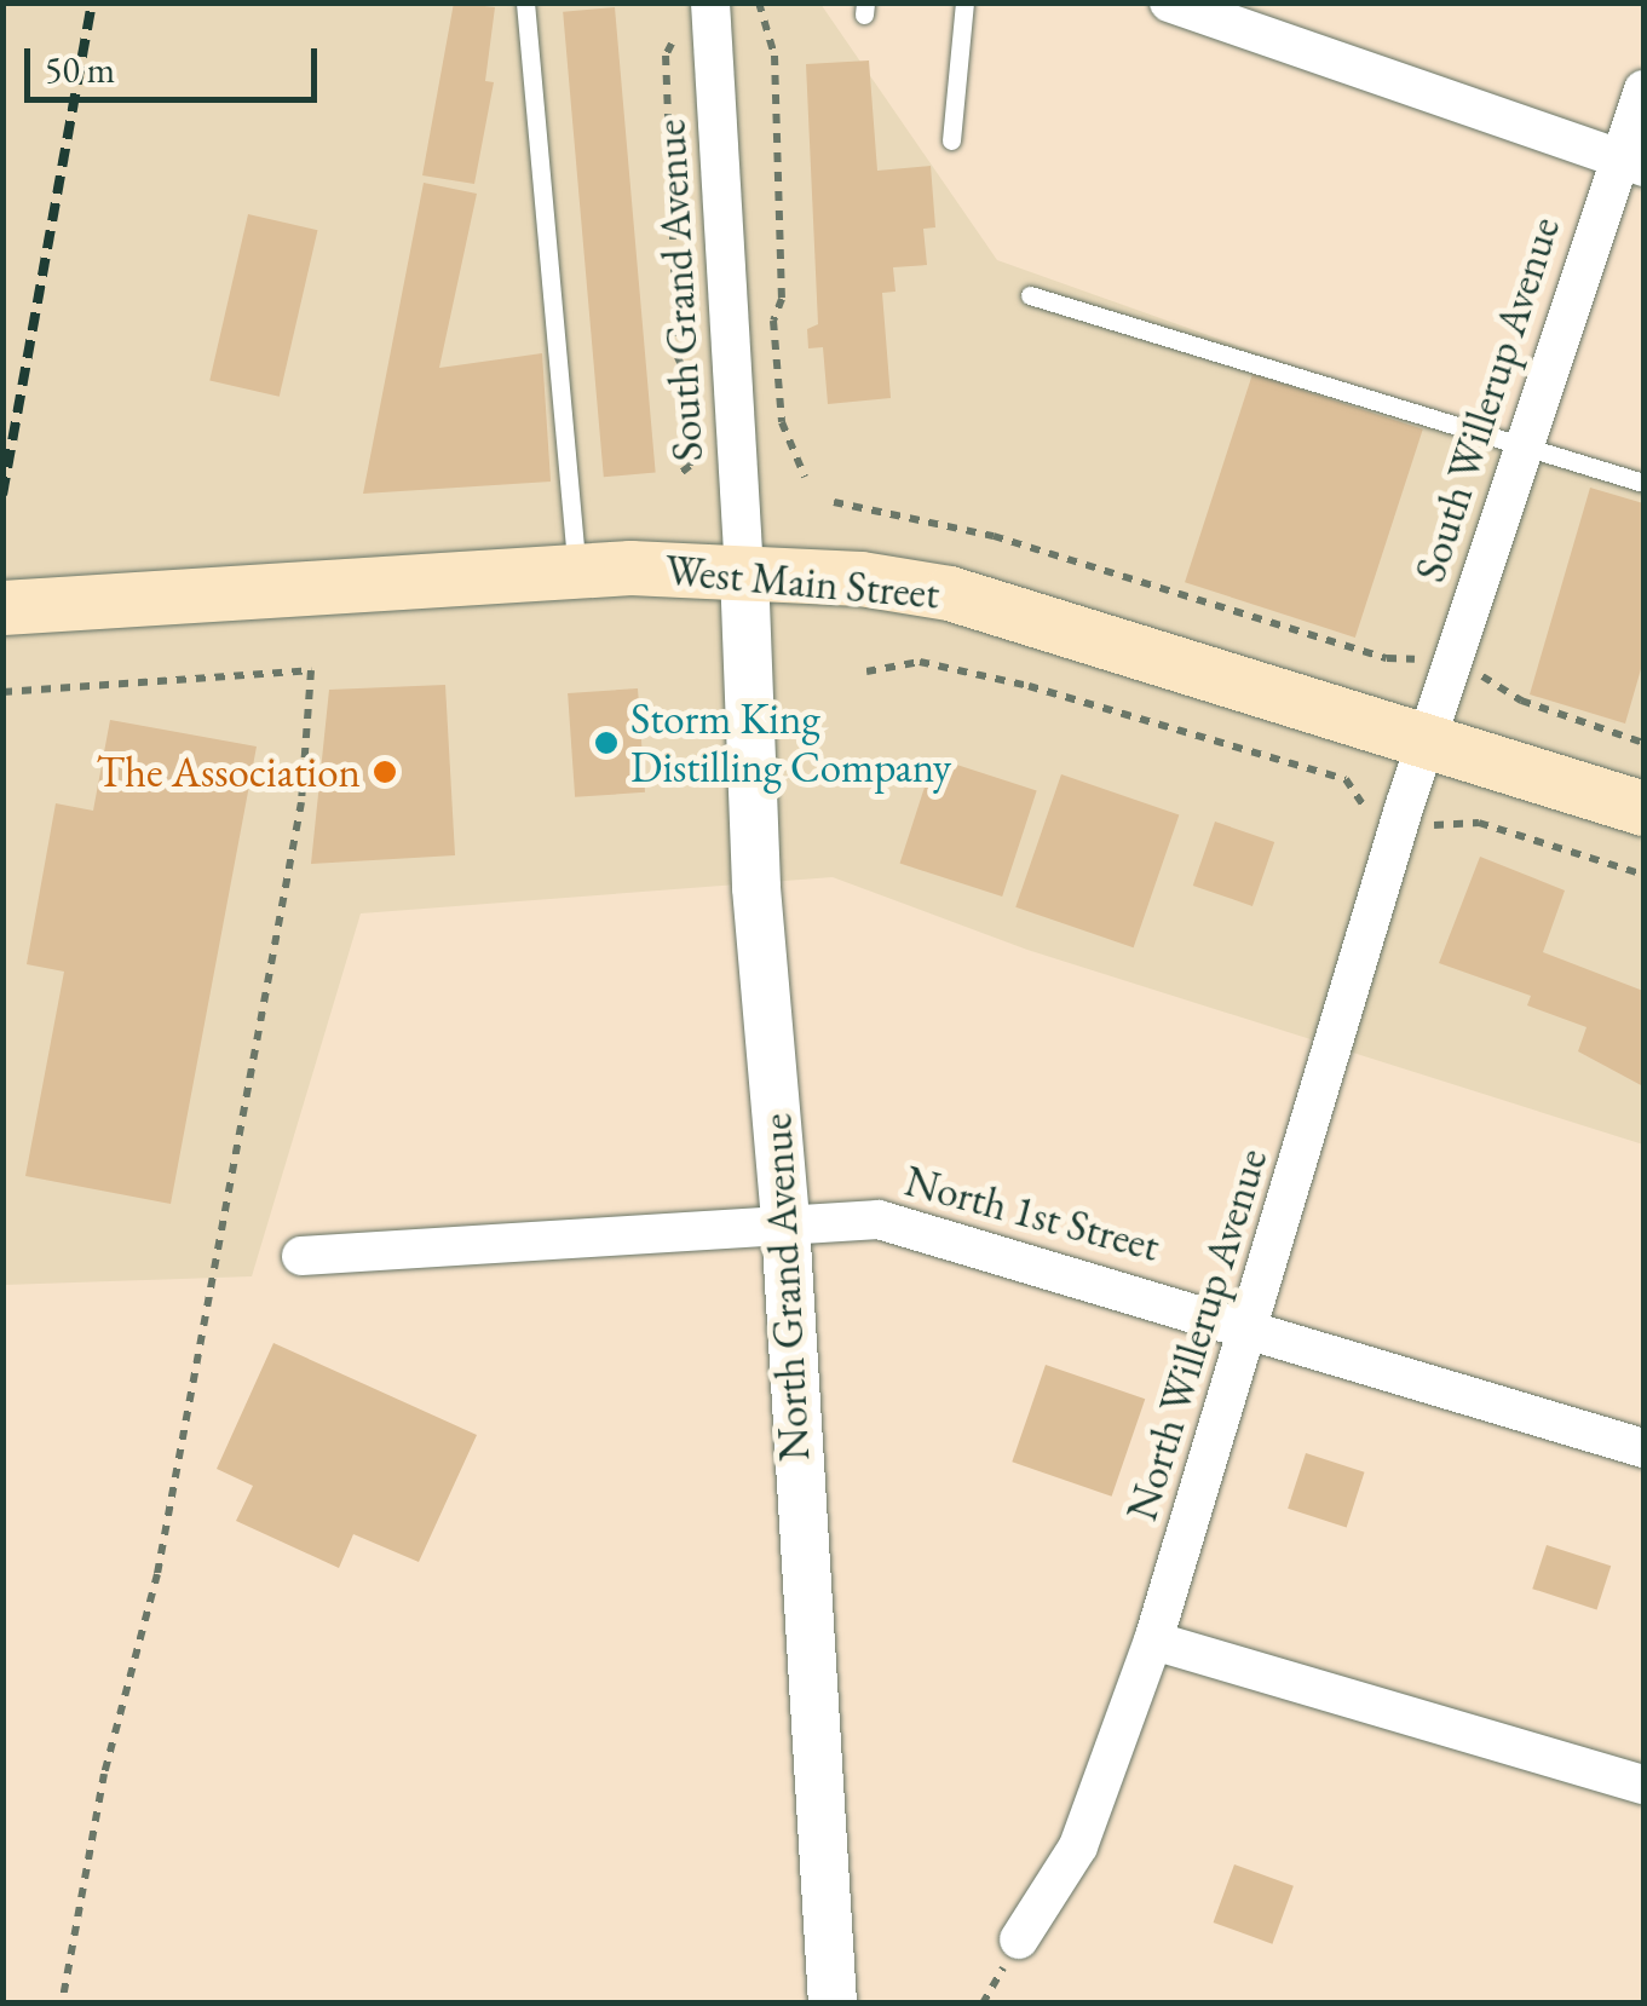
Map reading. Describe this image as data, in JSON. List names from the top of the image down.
{
  "streets": {
    "main road": ["West Main Street"],
    "street": [
      "South Grand Avenue",
      "South Willerup Avenue",
      "North 1st Street",
      "North Grand Avenue",
      "North Willerup Avenue"
    ]
  },
  "crossings": [
    ["South Grand Avenue", "West Main Street"],
    ["South Grand Avenue", "North Grand Avenue"],
    ["South Willerup Avenue", "West Main Street"],
    ["South Willerup Avenue", "North Willerup Avenue"],
    ["West Main Street", "North Grand Avenue"],
    ["West Main Street", "North Willerup Avenue"],
    ["North 1st Street", "North Grand Avenue"],
    ["North 1st Street", "North Willerup Avenue"]
  ],
  "places": ["Storm King Distilling Company", "The Association"],
  "scale_bar": "50 m"
}
